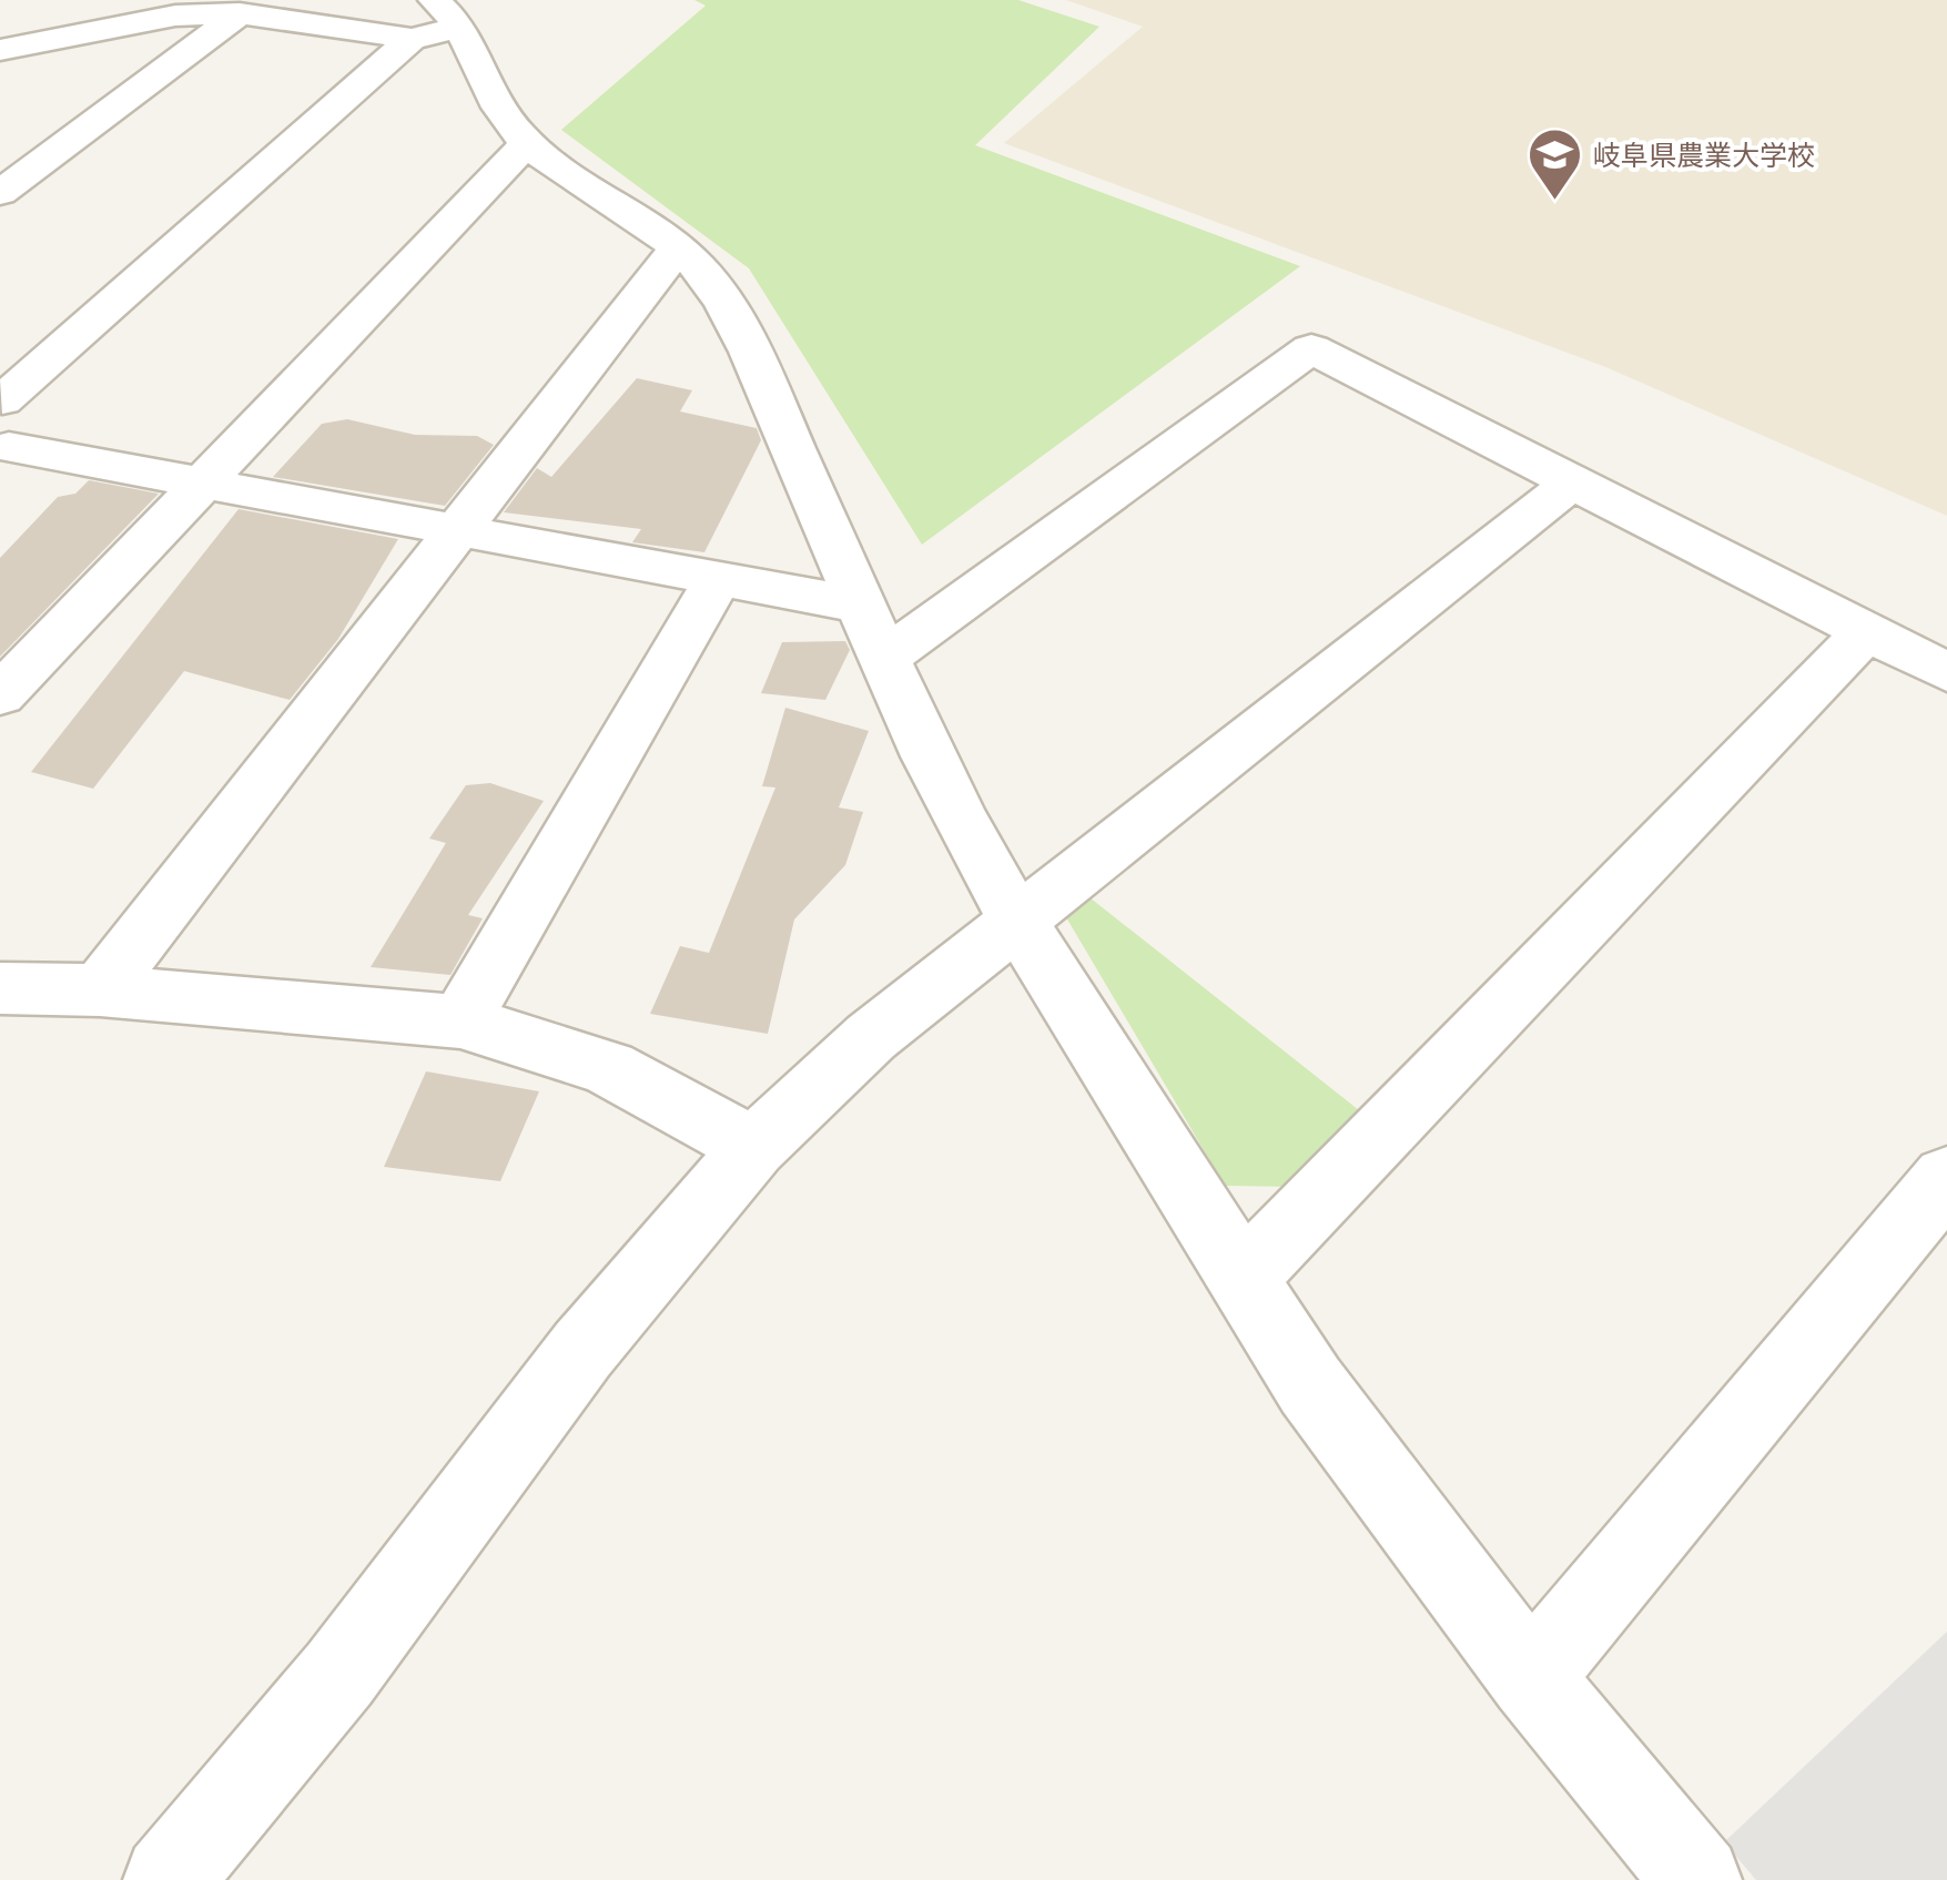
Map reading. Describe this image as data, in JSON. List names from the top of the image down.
{
  "places": {
    "school or university": ["岐阜県農業大学校"]
  }
}
